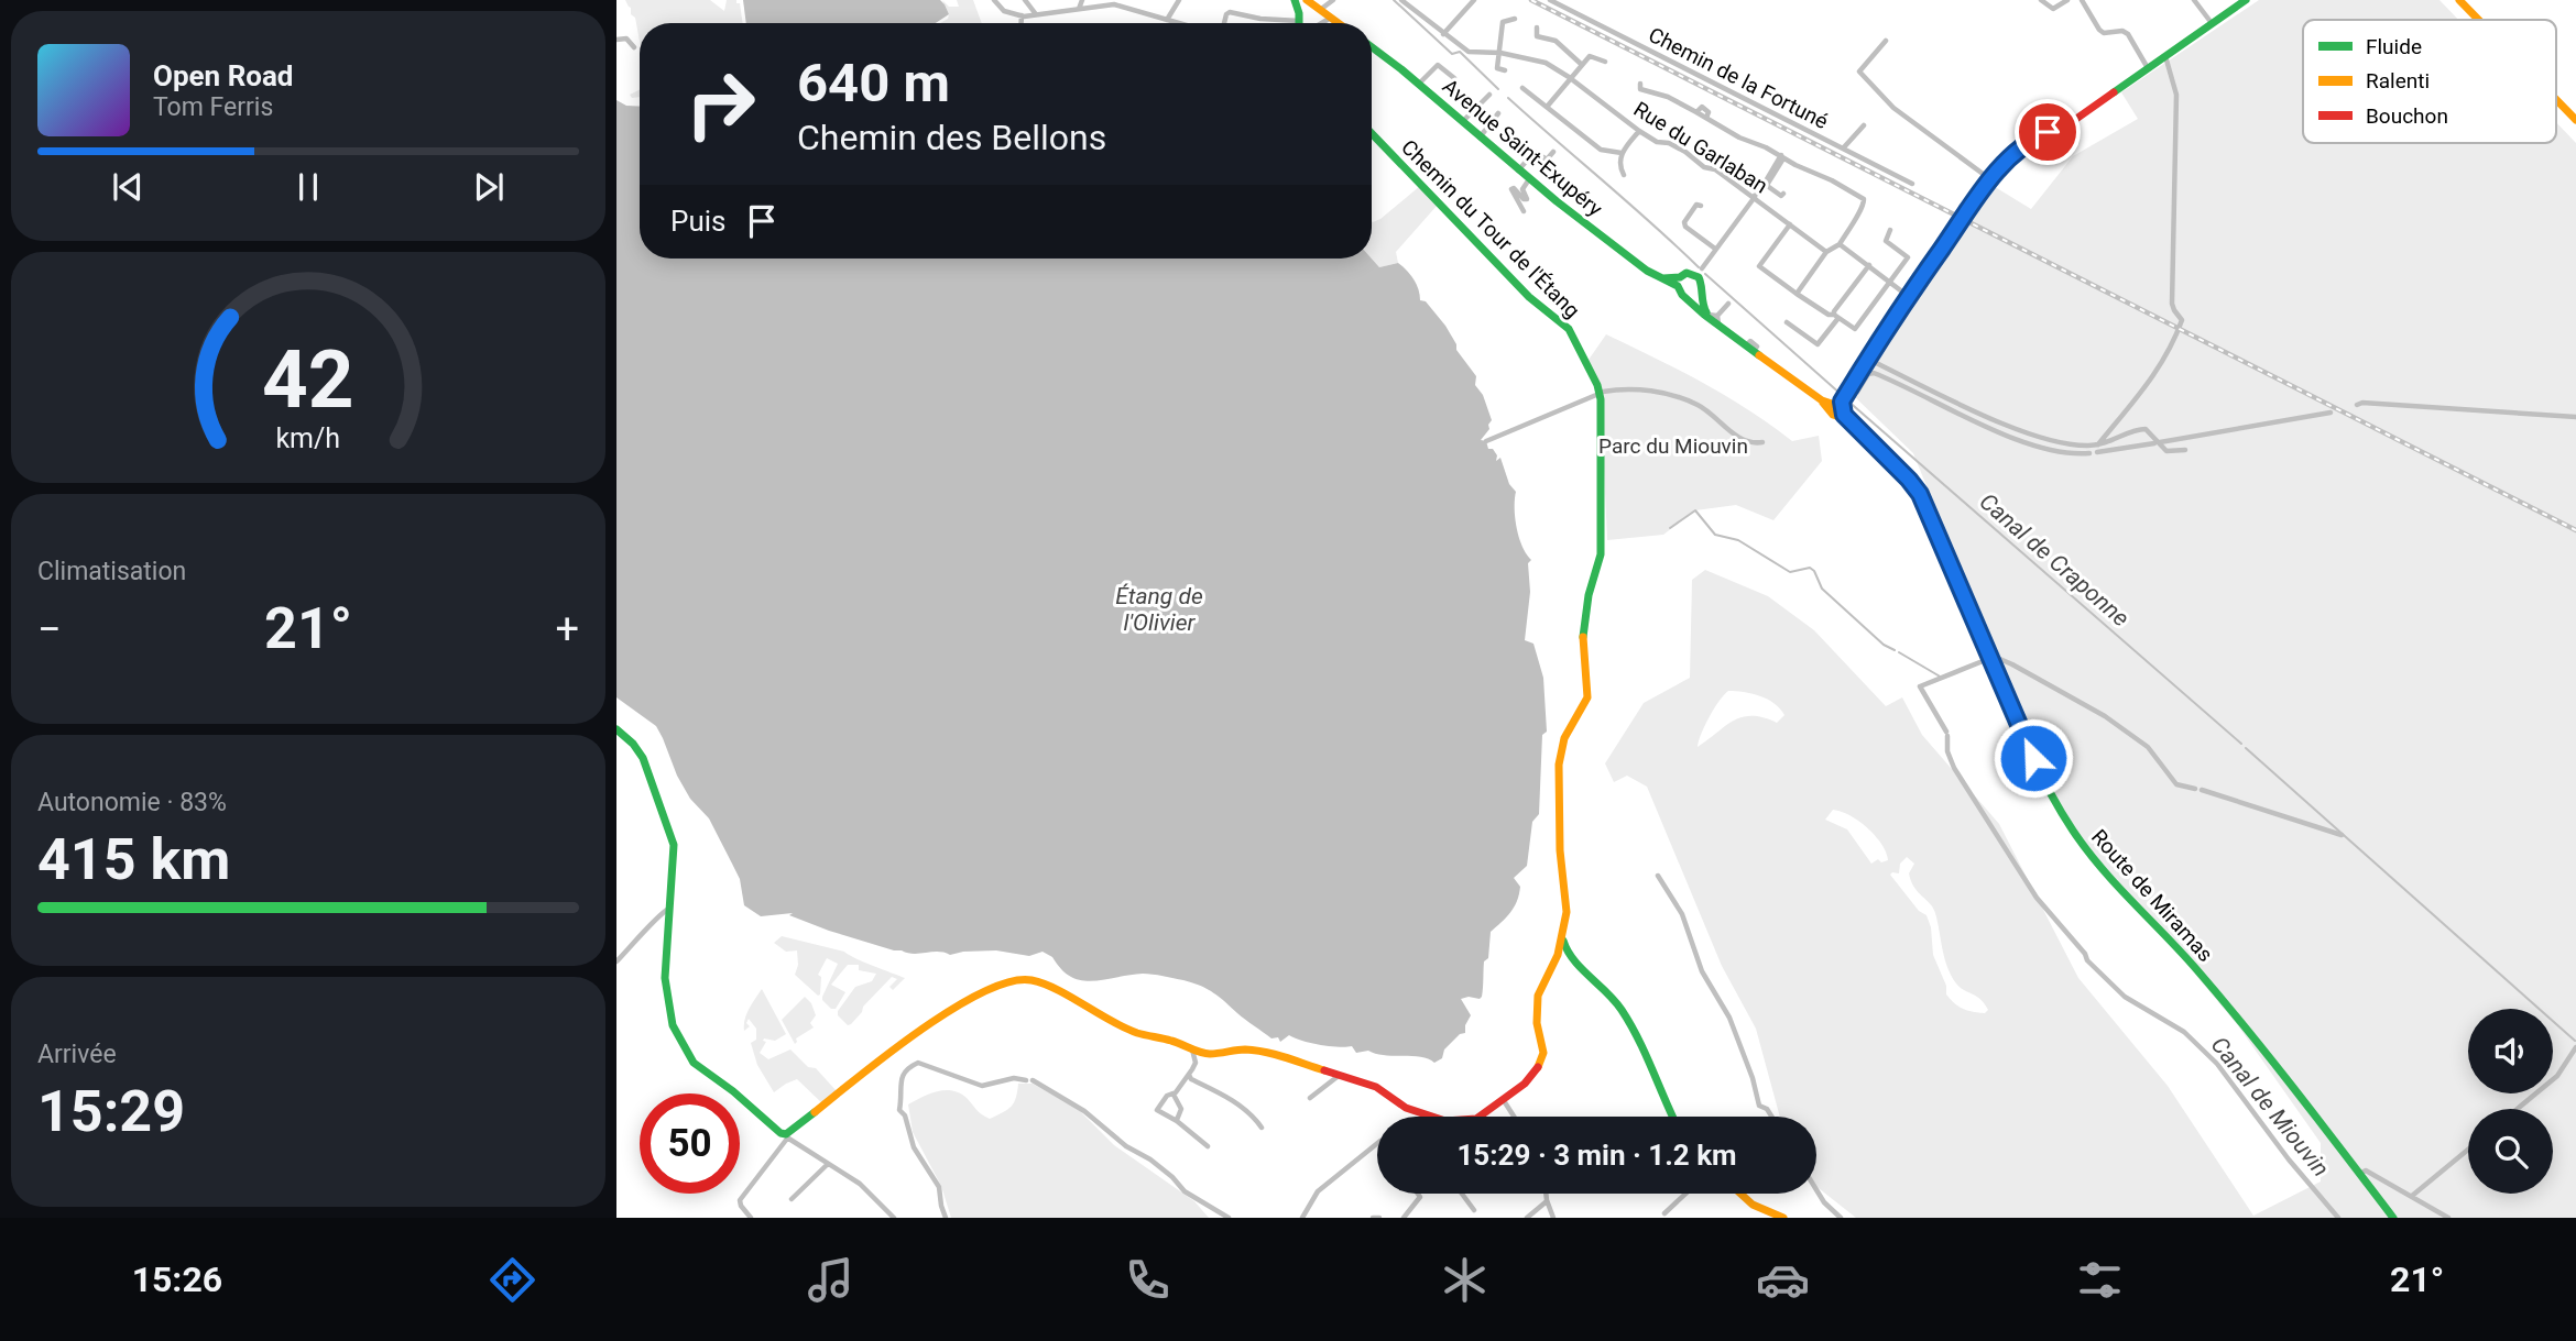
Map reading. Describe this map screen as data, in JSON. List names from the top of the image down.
{
  "streets": {
    "street": [
      "Chemin de la Fortuné",
      "Avenue Saint-Exupéry",
      "Rue du Garlaban",
      "Chemin du Tour de l'Étang",
      "Route de Miramas"
    ]
  },
  "water": ["Canal de Craponne", "Étang de l'Olivier", "Canal de Miouvin"],
  "parks": ["Parc du Miouvin"],
  "legend": ["Fluide", "Ralenti", "Bouchon"],
  "page": {
    "turn": ["640 m", "Chemin des Bellons"],
    "song": ["Open Road", "Tom Ferris"],
    "then": "Puis",
    "tile": [
      "Climatisation",
      ["Autonomie · 83%", "415 km"],
      ["Arrivée", "15:29"]
    ],
    "heat": ["−", "21°", "+"],
    "limit": "50",
    "trip": "15:29 · 3 min · 1.2 km",
    "tabs": ["15:26", "21°"],
    "gauge": ["42", "km/h"]
  }
}
